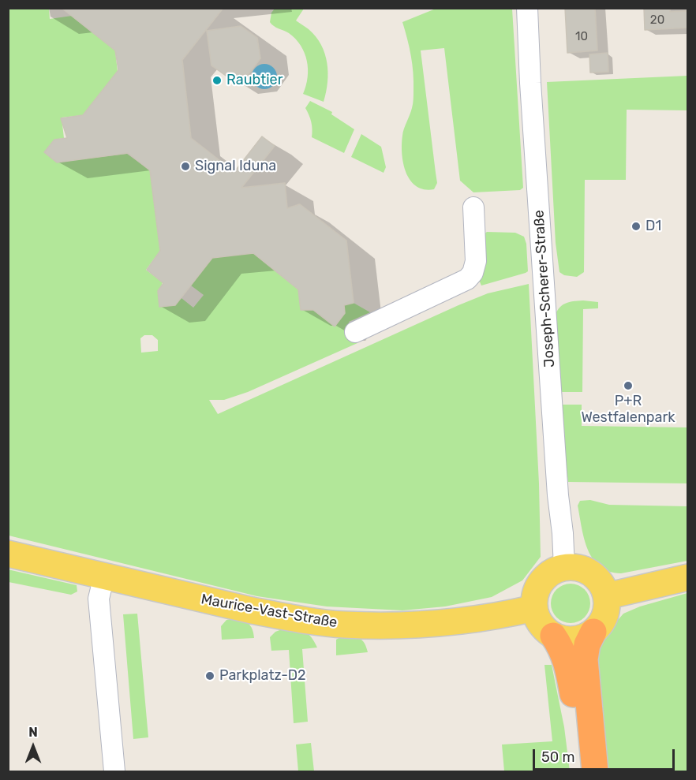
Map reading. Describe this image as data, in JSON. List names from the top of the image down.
{
  "streets": {
    "main road": ["Maurice-Vast-Straße"],
    "street": ["Joseph-Scherer-Straße"]
  },
  "crossings": [
    ["Joseph-Scherer-Straße", "Maurice-Vast-Straße"]
  ],
  "places": [
    "Raubtier",
    "Signal Iduna",
    "D1",
    "P+R Westfalenpark",
    "Parkplatz-D2"
  ],
  "house_numbers": ["20", "10"],
  "scale_bar": "50 m",
  "north": "top"
}
